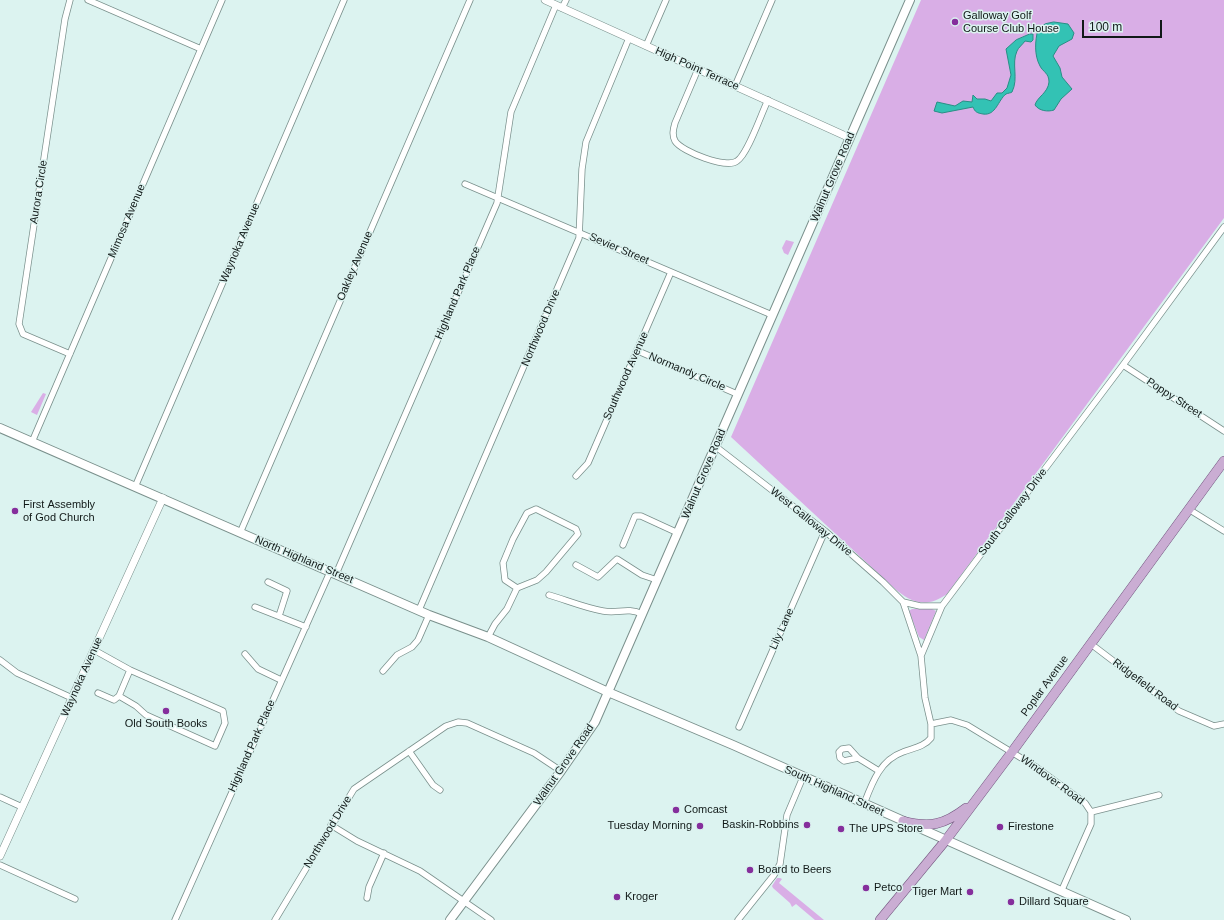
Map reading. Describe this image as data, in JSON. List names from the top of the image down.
{
  "streets": {
    "main road": [
      "Walnut Grove Road",
      "North Highland Street",
      "Poplar Avenue",
      "South Highland Street"
    ],
    "street": [
      "High Point Terrace",
      "Aurora Circle",
      "Mimosa Avenue",
      "Waynoka Avenue",
      "Sevier Street",
      "Oakley Avenue",
      "Highland Park Place",
      "Northwood Drive",
      "Normandy Circle",
      "Southwood Avenue",
      "Poppy Street",
      "South Galloway Drive",
      "West Galloway Drive",
      "Lily Lane",
      "Ridgefield Road",
      "Windover Road"
    ]
  },
  "crossings": [
    ["High Point Terrace", "Walnut Grove Road"],
    ["High Point Terrace", "Highland Park Place"],
    ["High Point Terrace", "Northwood Drive"],
    ["Walnut Grove Road", "Sevier Street"],
    ["Walnut Grove Road", "Northwood Drive"],
    ["Walnut Grove Road", "Normandy Circle"],
    ["Walnut Grove Road", "West Galloway Drive"],
    ["Walnut Grove Road", "North Highland Street"],
    ["Walnut Grove Road", "South Highland Street"],
    ["Aurora Circle", "Mimosa Avenue"],
    ["Mimosa Avenue", "North Highland Street"],
    ["Waynoka Avenue", "North Highland Street"],
    ["Sevier Street", "Highland Park Place"],
    ["Sevier Street", "Northwood Drive"],
    ["Sevier Street", "Southwood Avenue"],
    ["Oakley Avenue", "North Highland Street"],
    ["Highland Park Place", "North Highland Street"],
    ["Northwood Drive", "North Highland Street"],
    ["Normandy Circle", "Southwood Avenue"],
    ["Poppy Street", "South Galloway Drive"],
    ["South Galloway Drive", "West Galloway Drive"],
    ["South Galloway Drive", "Windover Road"],
    ["South Galloway Drive", "South Highland Street"],
    ["West Galloway Drive", "Lily Lane"],
    ["North Highland Street", "South Highland Street"],
    ["Ridgefield Road", "Poplar Avenue"],
    ["Poplar Avenue", "Windover Road"],
    ["Poplar Avenue", "South Highland Street"],
    ["Windover Road", "South Highland Street"]
  ],
  "places": [
    "Galloway Golf Course Club House",
    "First Assembly of God Church",
    "Old South Books",
    "Comcast",
    "Baskin-Robbins",
    "Tuesday Morning",
    "Firestone",
    "The UPS Store",
    "Board to Beers",
    "Petco",
    "Tiger Mart",
    "Kroger",
    "Dillard Square"
  ],
  "scale_bar": "100 m"
}
